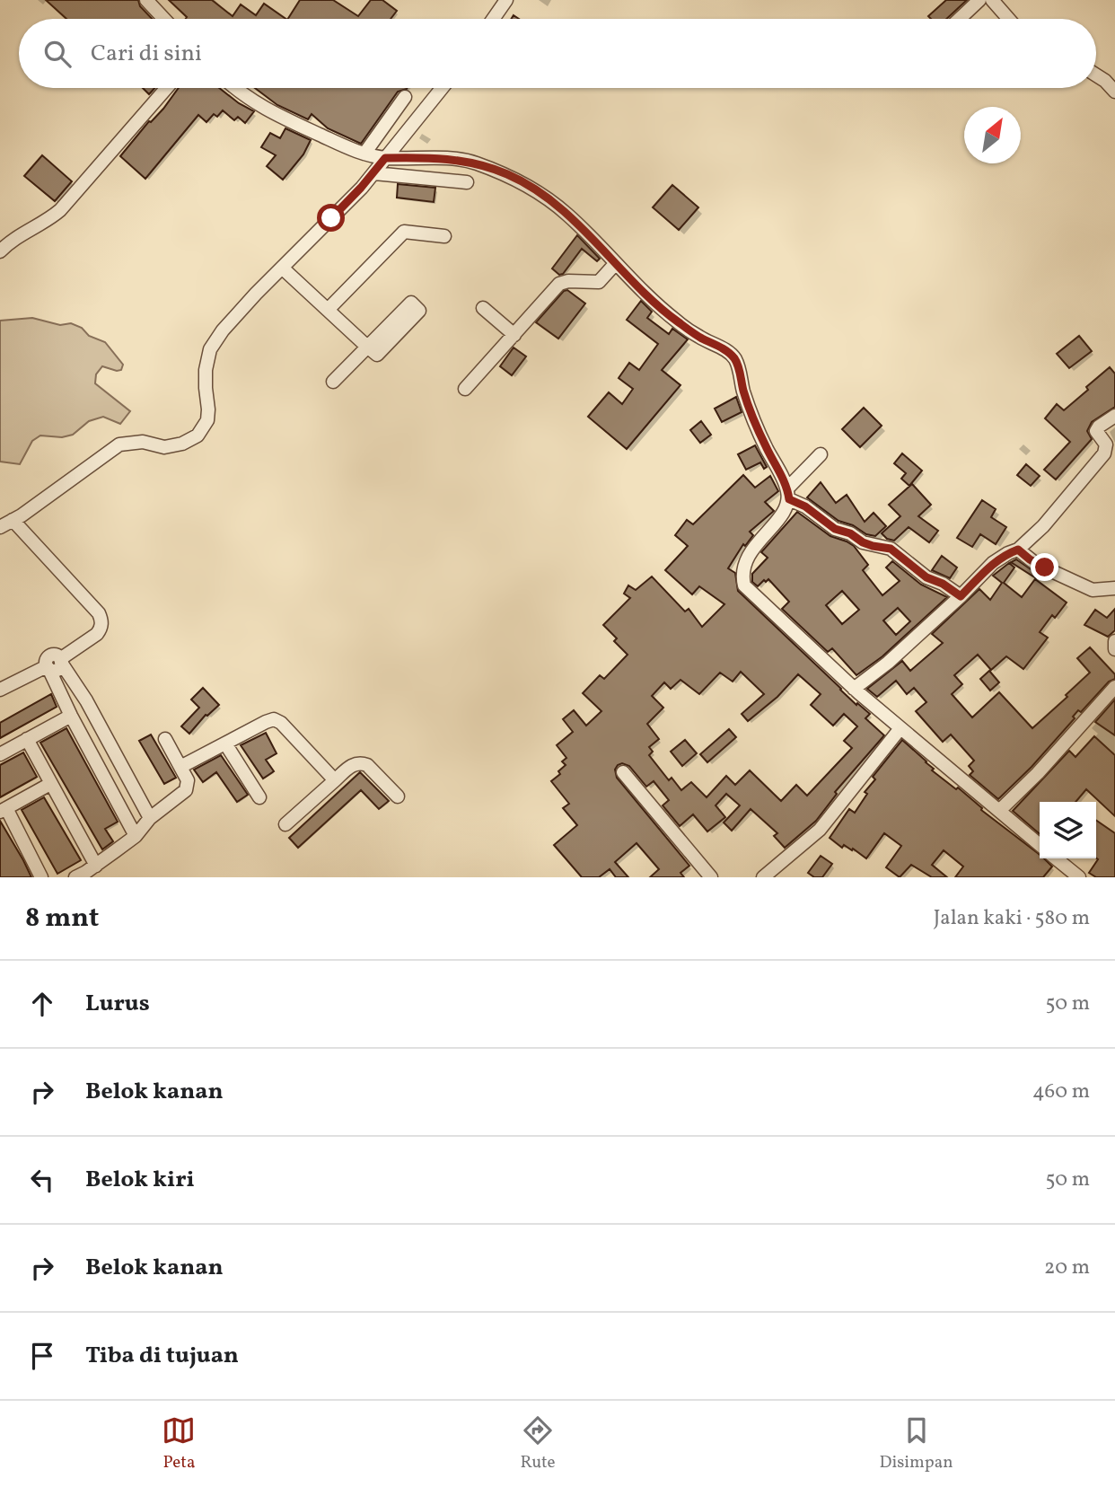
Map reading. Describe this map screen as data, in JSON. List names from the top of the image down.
{
  "north": "top right",
  "page": {
    "search": "Cari di sini",
    "heading": ["8 mnt", "Jalan kaki · 580 m"],
    "list": [
      ["Lurus", "50 m"],
      ["Belok kanan", "460 m"],
      ["Belok kiri", "50 m"],
      ["Belok kanan", "20 m"],
      "Tiba di tujuan"
    ],
    "nav": ["Peta", "Rute", "Disimpan"]
  }
}
